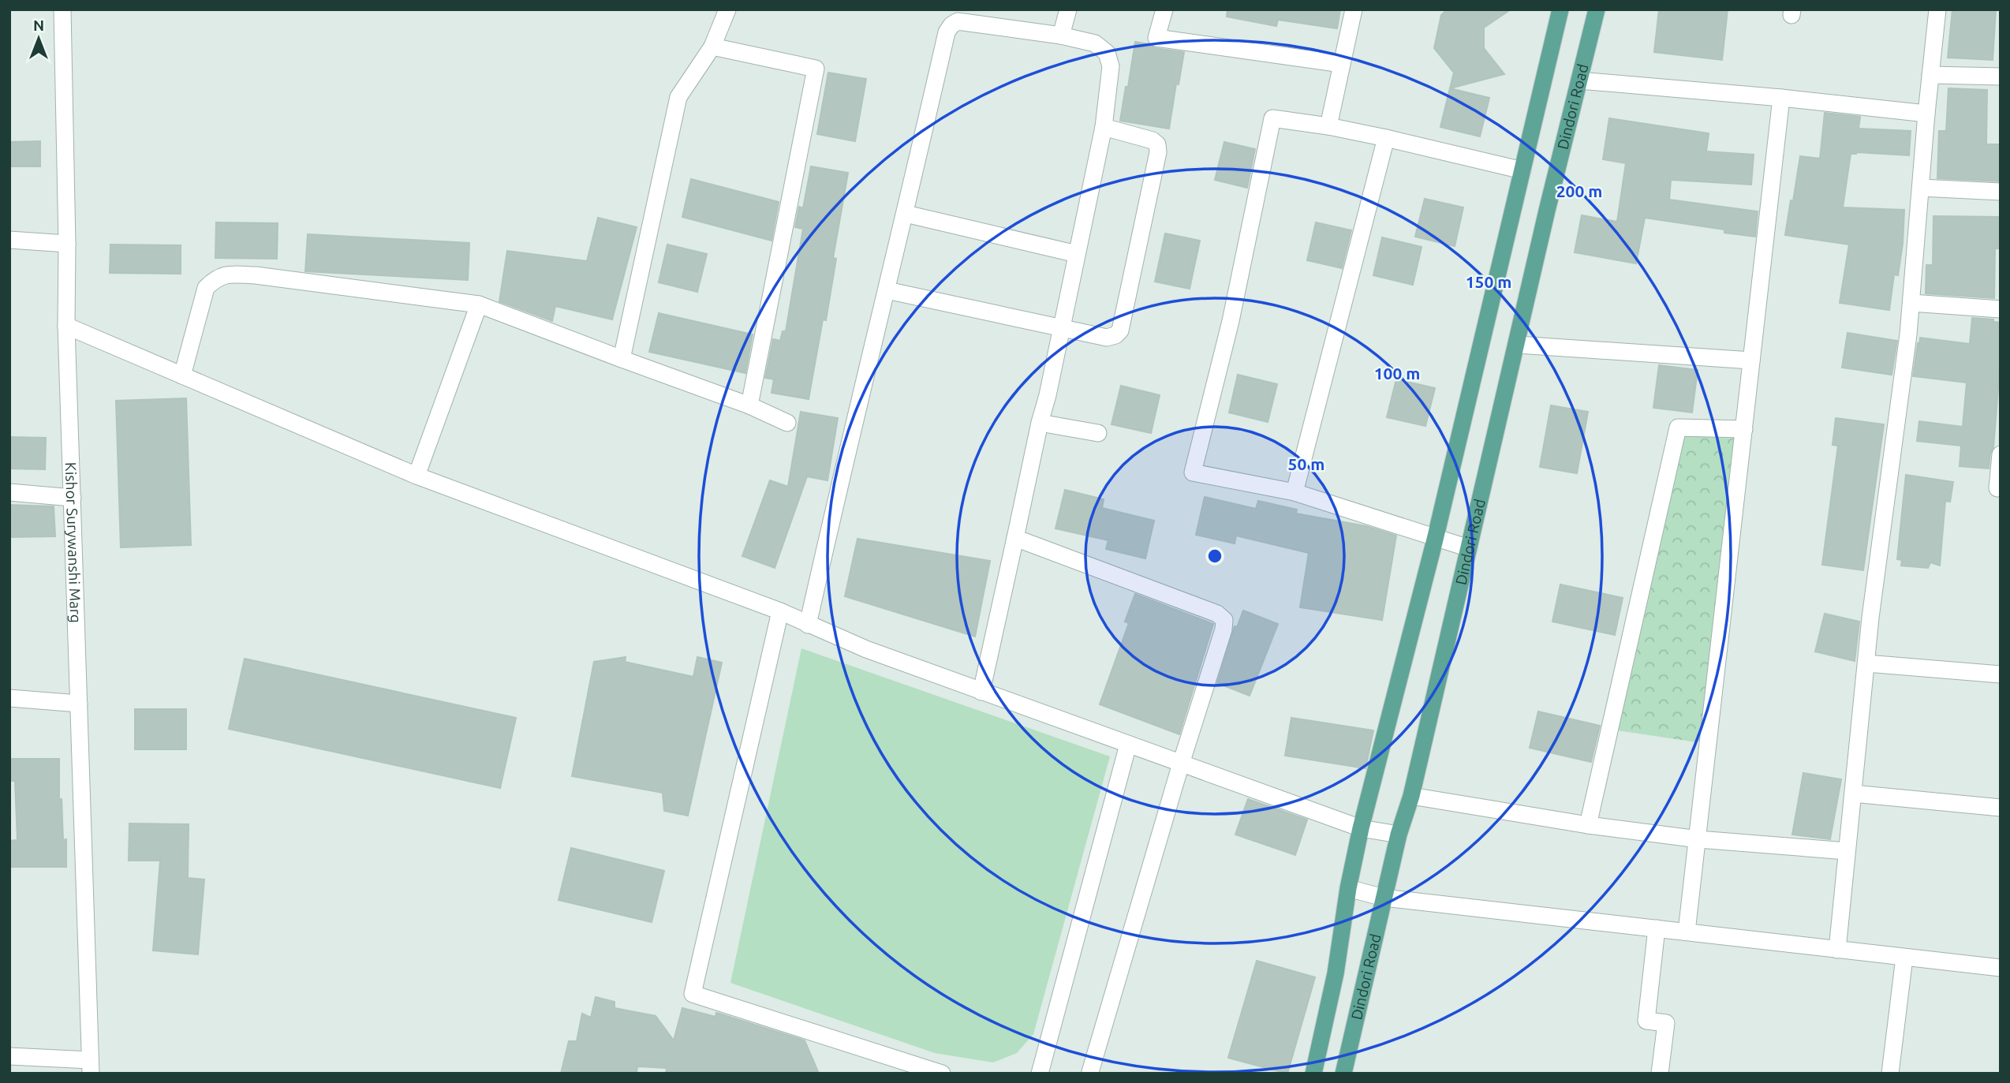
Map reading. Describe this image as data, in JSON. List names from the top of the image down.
{
  "streets": {
    "main road": ["Dindori Road"],
    "street": ["Kishor Surywanshi Marg"]
  },
  "north": "top",
  "rings": [
    "200 m",
    "150 m",
    "100 m",
    "50 m"
  ]
}
